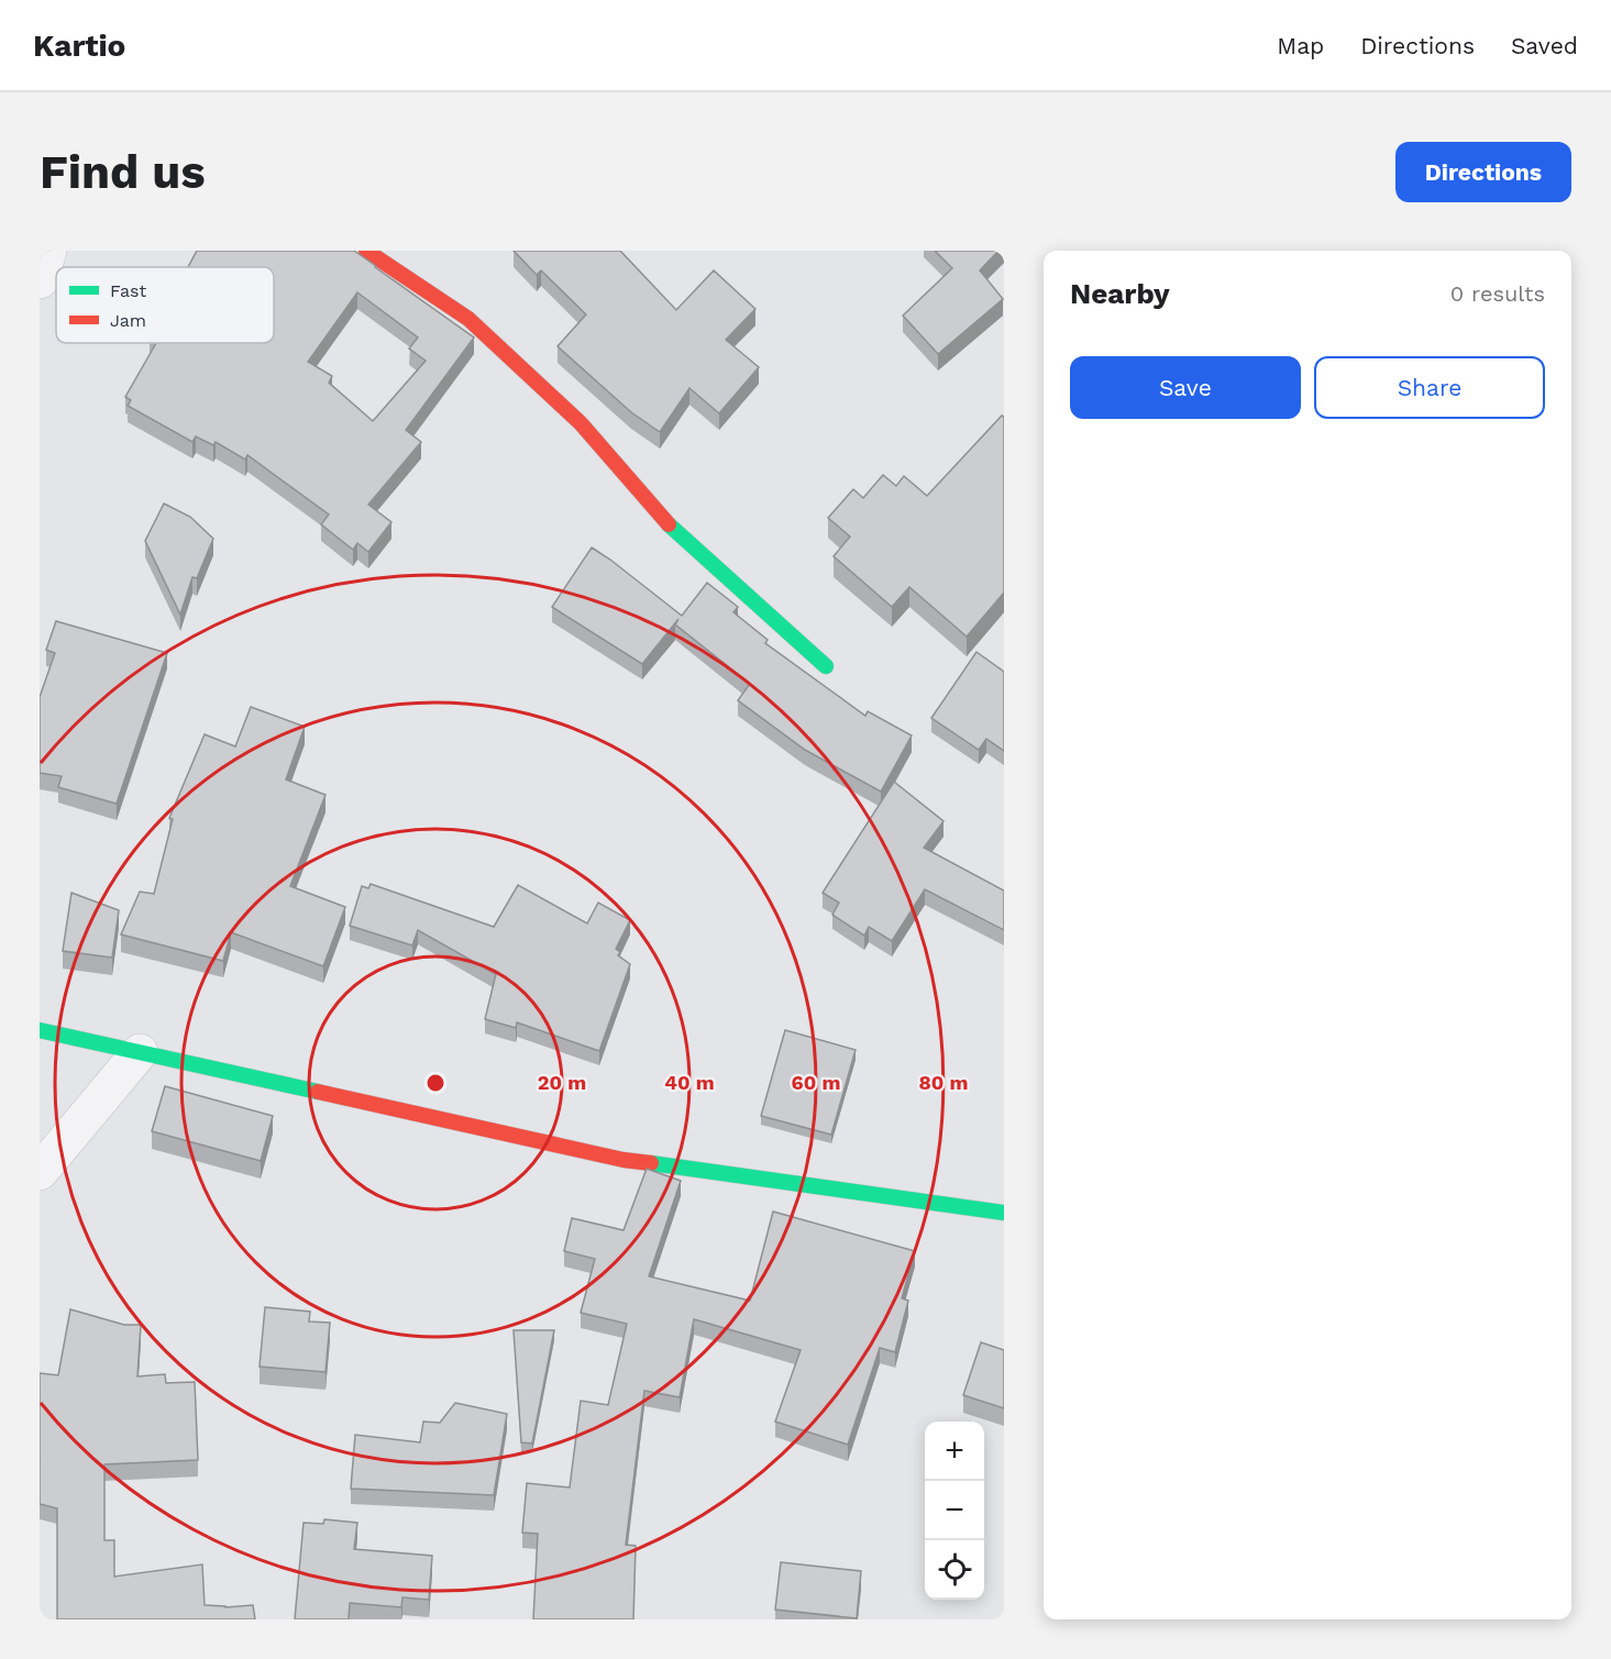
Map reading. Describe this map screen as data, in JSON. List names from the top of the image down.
{
  "legend": ["Fast", "Jam"],
  "page": {
    "header": "Kartio",
    "nav": ["Map", "Directions", "Saved"],
    "buttons": [
      "Directions",
      ["Save", "Share"]
    ],
    "title": "Find us",
    "heading": ["Nearby", "0 results"],
    "map_buttons": ["+", "−"]
  },
  "rings": [
    "20 m",
    "40 m",
    "60 m",
    "80 m"
  ]
}
